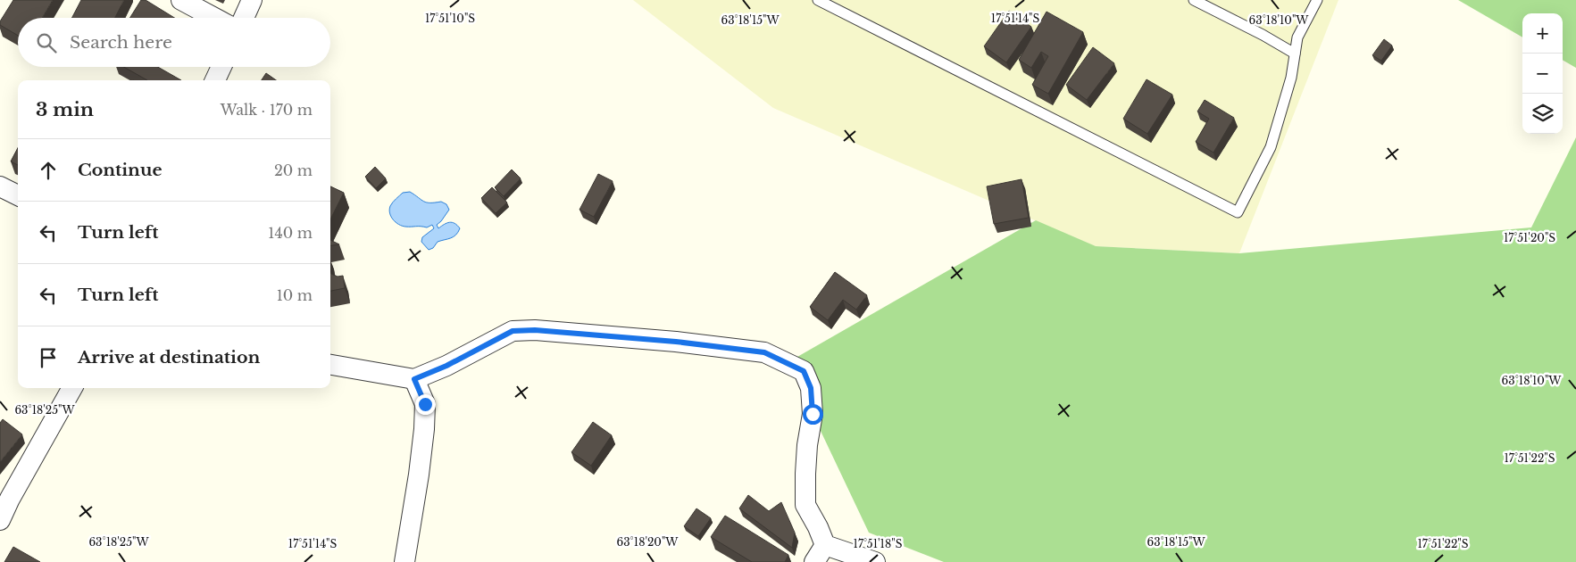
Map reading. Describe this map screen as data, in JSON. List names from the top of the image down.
{
  "page": {
    "map_buttons": ["+", "−"],
    "search": "Search here",
    "heading": ["3 min", "Walk · 170 m"],
    "list": [
      ["Continue", "20 m"],
      ["Turn left", "140 m"],
      ["Turn left", "10 m"],
      "Arrive at destination"
    ]
  },
  "coordinates": [
    "17°51'10\"S",
    "17°51'14\"S",
    "63°18'15\"W",
    "63°18'10\"W",
    "17°51'20\"S",
    "63°18'25\"W",
    "17°51'22\"S",
    "63°18'20\"W",
    "17°51'18\"S"
  ]
}
